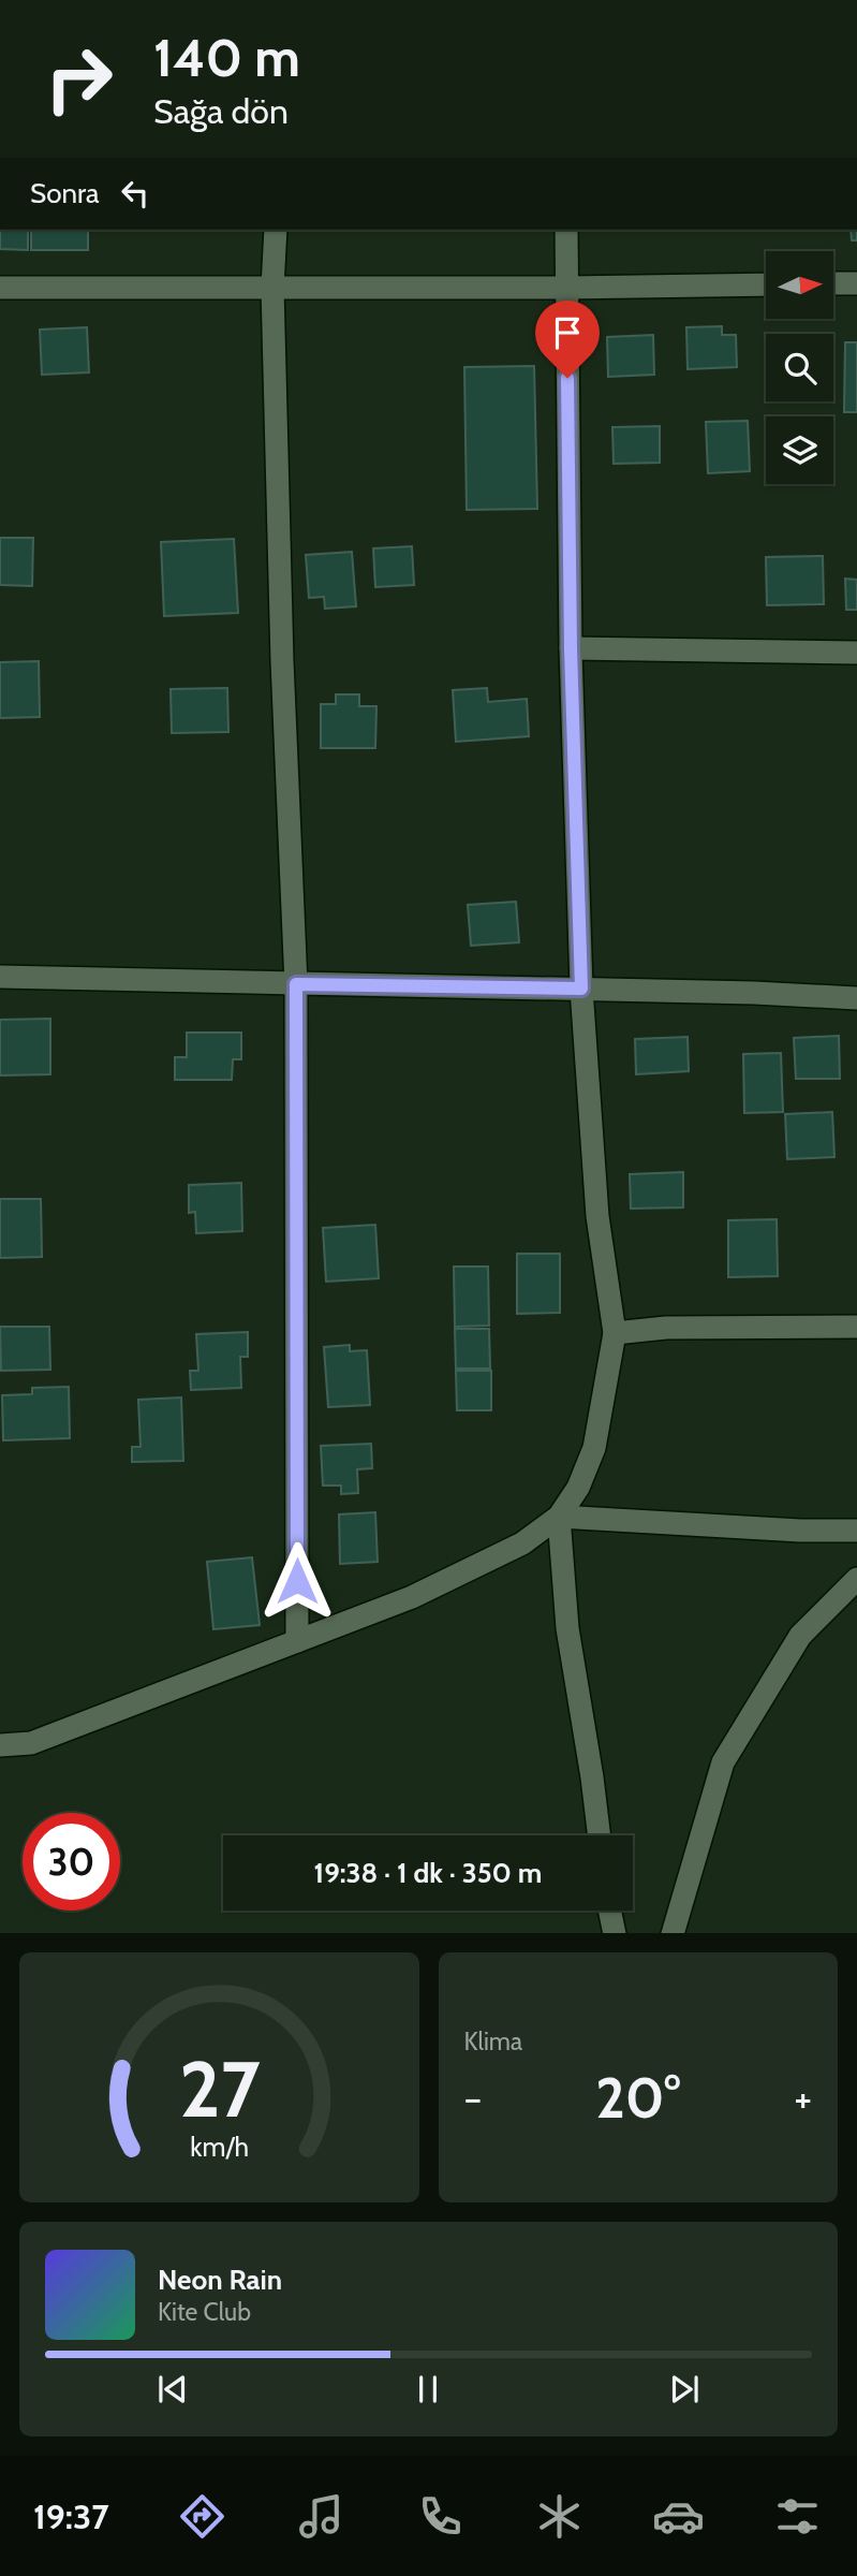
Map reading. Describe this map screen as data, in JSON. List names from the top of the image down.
{
  "north": "right",
  "page": {
    "turn": ["140 m", "Sağa dön"],
    "then": "Sonra",
    "limit": "30",
    "trip": "19:38 · 1 dk · 350 m",
    "tile": "Klima",
    "heat": ["−", "20°", "+"],
    "song": ["Neon Rain", "Kite Club"],
    "tabs": "19:37",
    "gauge": ["27", "km/h"]
  }
}
